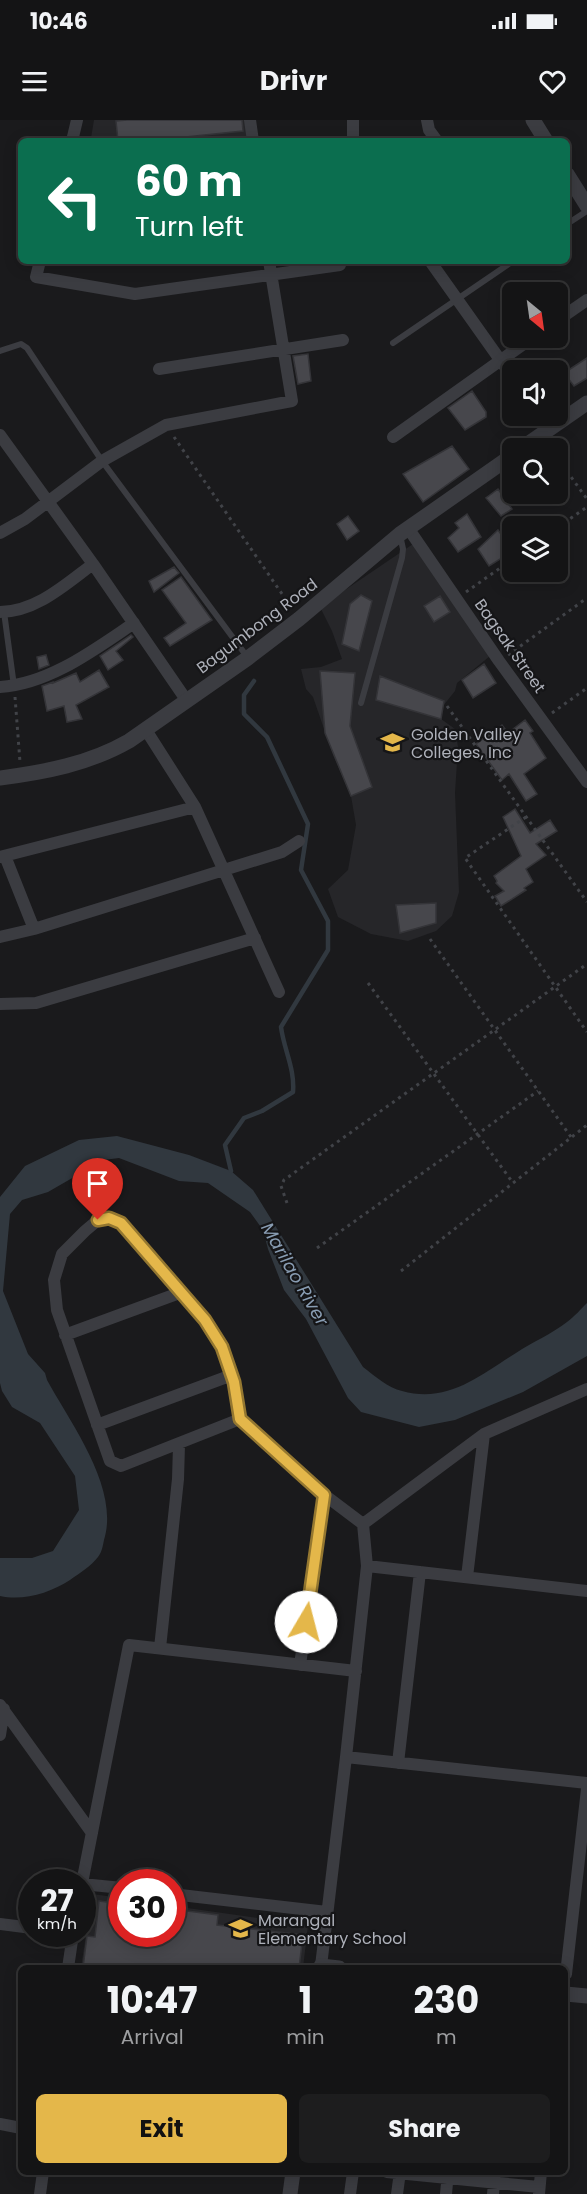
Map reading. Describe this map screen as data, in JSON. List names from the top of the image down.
{
  "streets": {
    "street": ["Bagumbong Road", "Bagsak Street"]
  },
  "crossings": [
    ["Bagumbong Road", "Bagsak Street"]
  ],
  "water": ["Marilao River"],
  "places": {
    "school or university": ["Golden Valley Colleges, Inc", "Marangal Elementary School"]
  },
  "north": "bottom right",
  "page": {
    "status": "10:46",
    "header": "Drivr",
    "turn": ["60 m", "Turn left"],
    "speed": "27 km/h",
    "limit": "30",
    "eta": [
      "10:47",
      "Arrival",
      "1",
      "min",
      "230",
      "m"
    ],
    "buttons": ["Exit", "Share"]
  }
}
